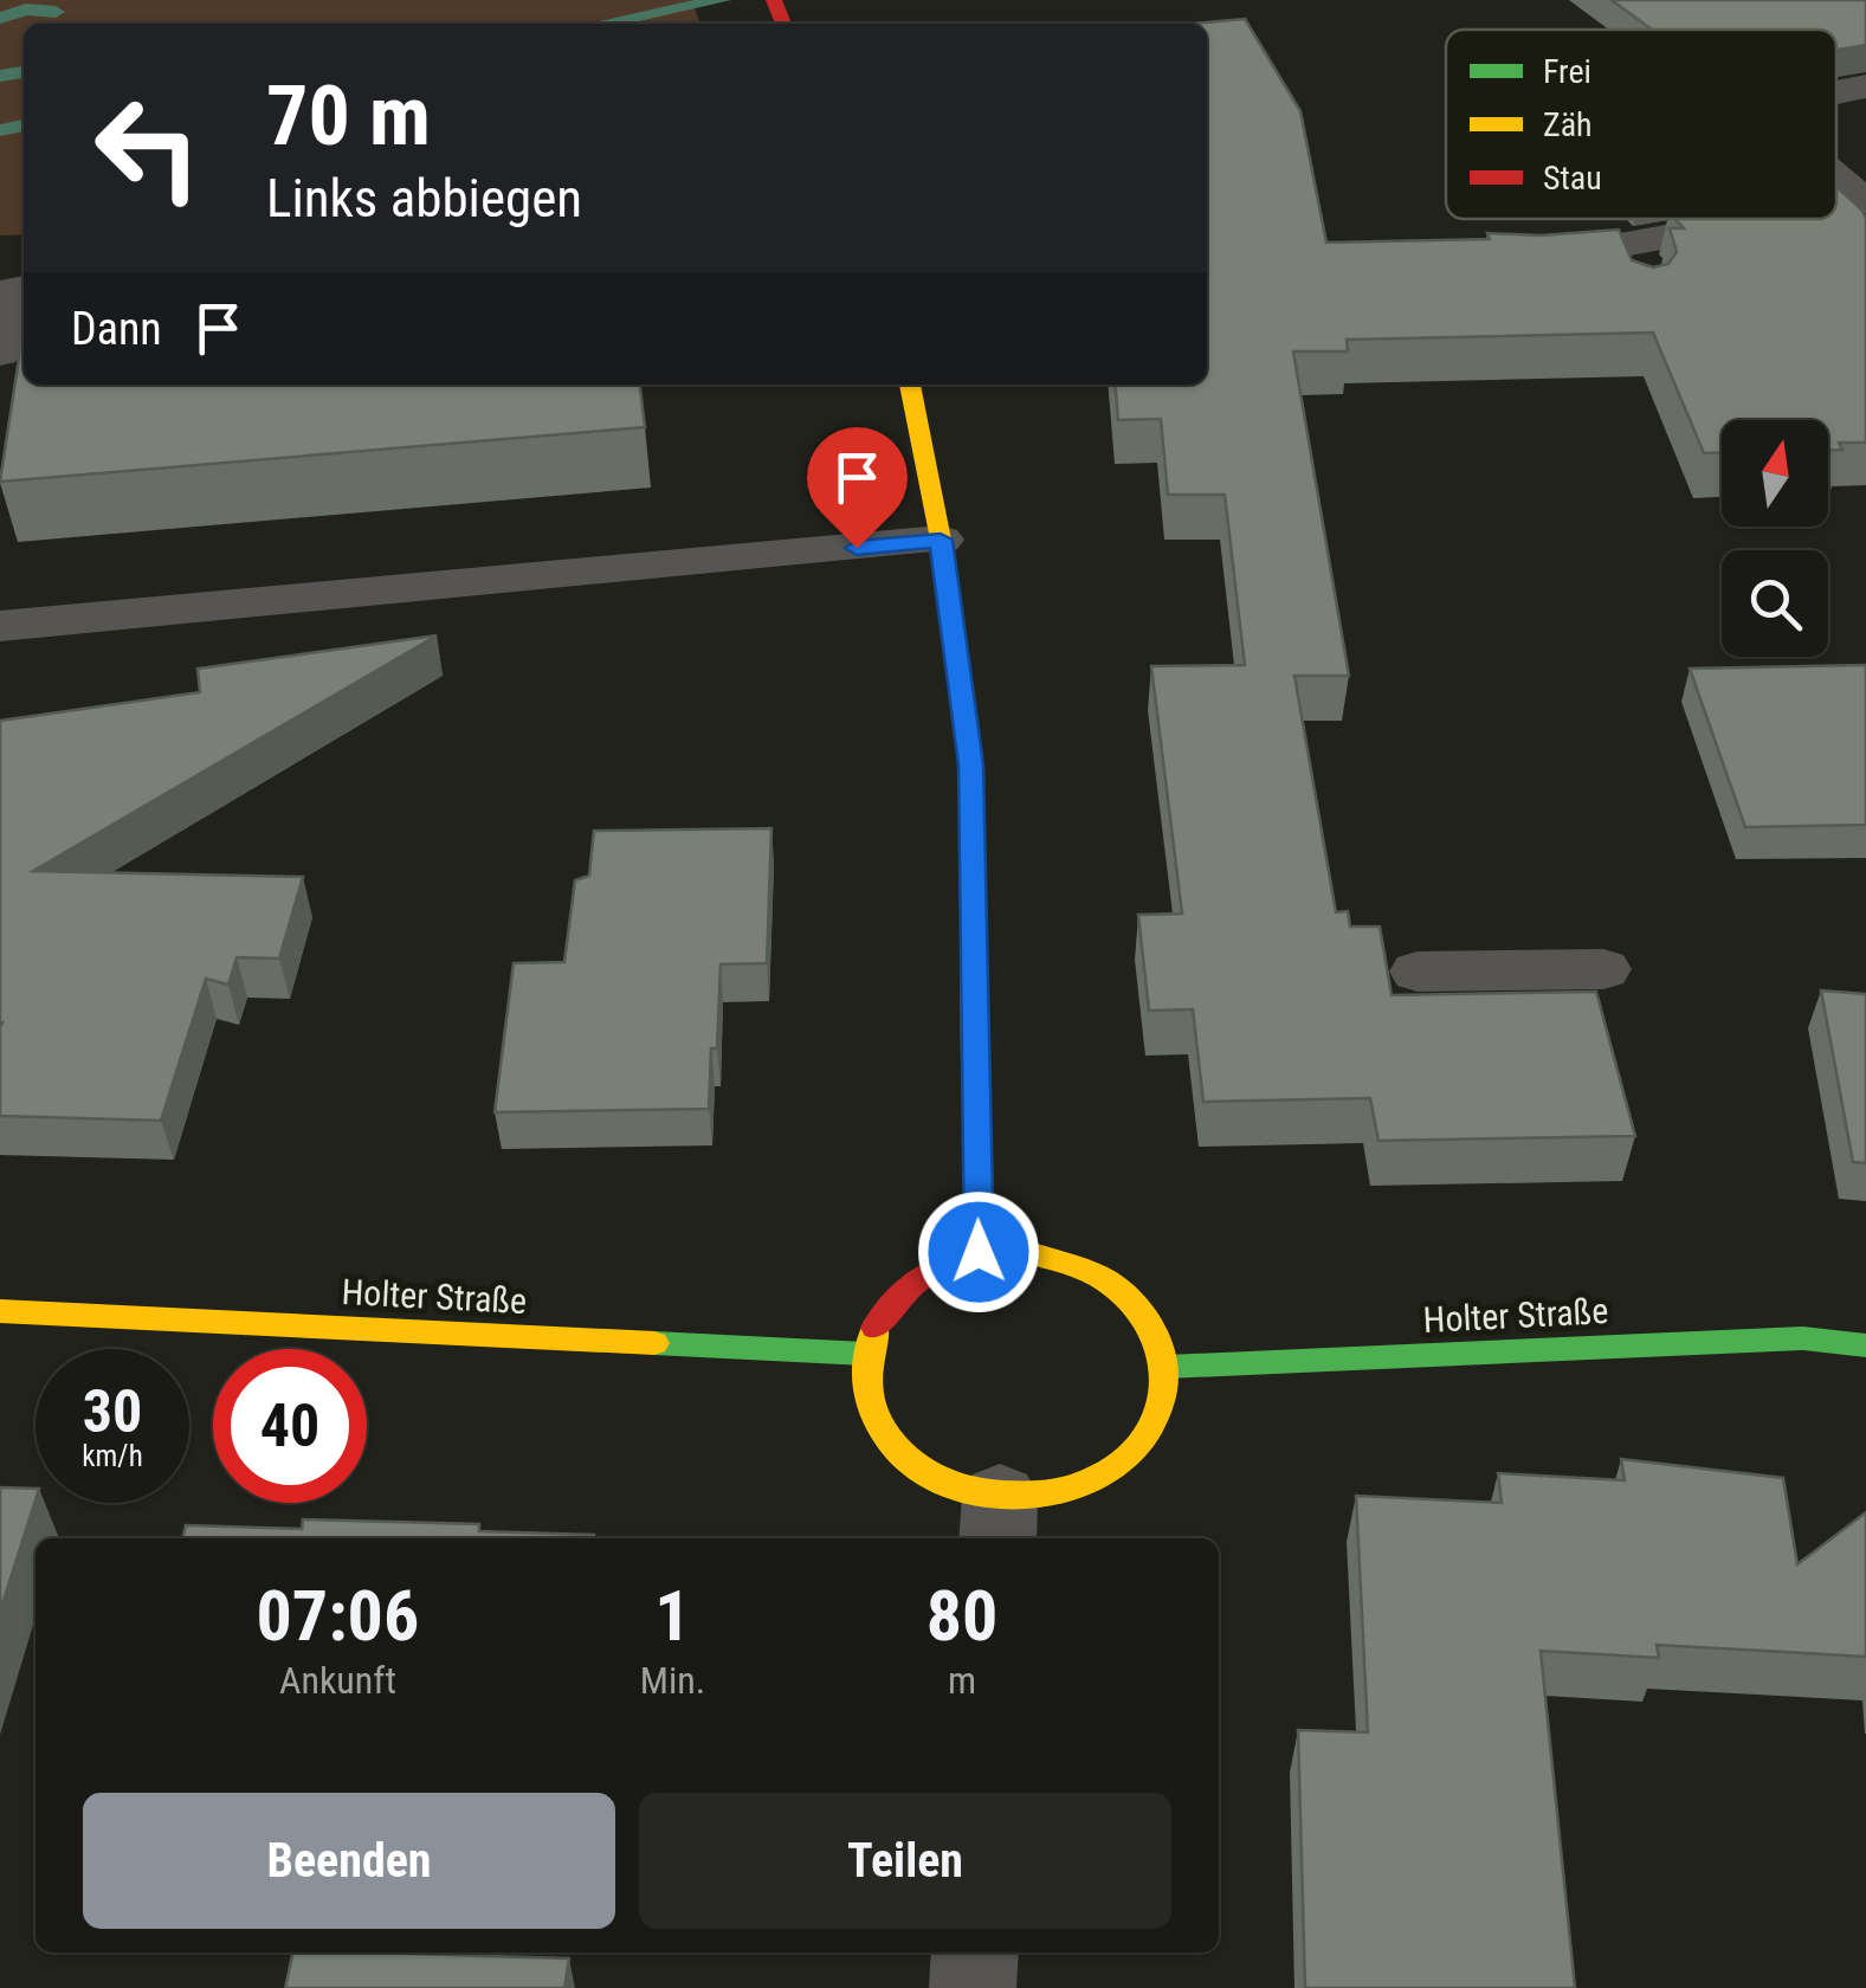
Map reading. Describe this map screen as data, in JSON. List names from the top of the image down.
{
  "streets": {
    "street": ["Holter Straße"]
  },
  "legend": ["Frei", "Zäh", "Stau"],
  "north": "top",
  "page": {
    "turn": ["70 m", "Links abbiegen"],
    "then": "Dann",
    "speed": "30 km/h",
    "limit": "40",
    "eta": [
      "07:06",
      "Ankunft",
      "1",
      "Min.",
      "80",
      "m"
    ],
    "buttons": ["Beenden", "Teilen"]
  }
}
